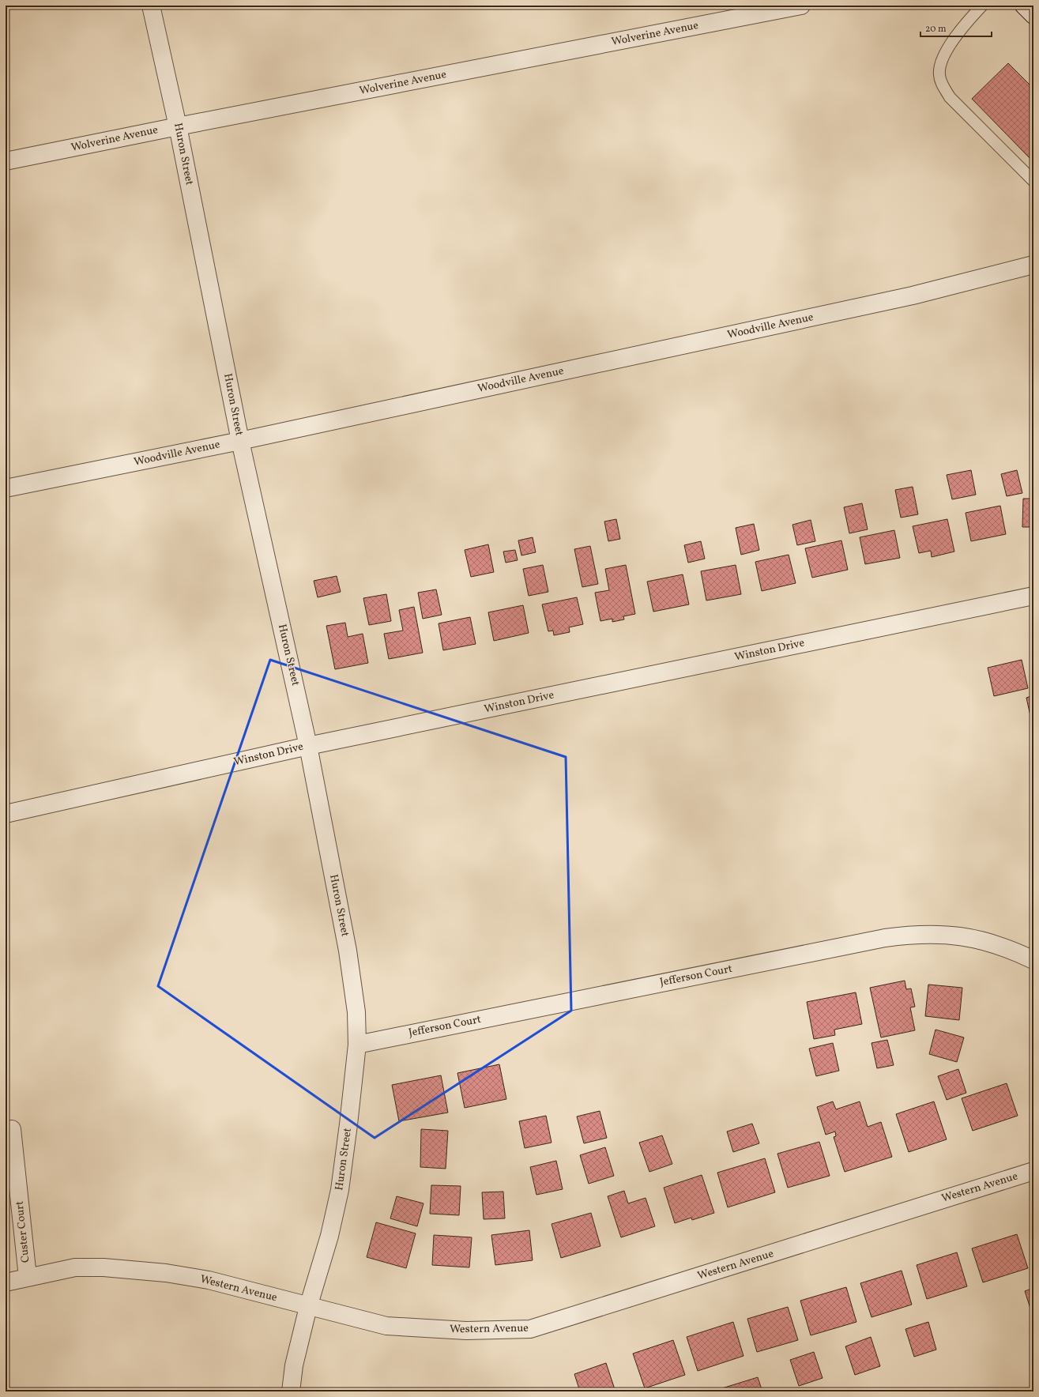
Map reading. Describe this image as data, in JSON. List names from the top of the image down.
{
  "streets": {
    "street": [
      "Wolverine Avenue",
      "Huron Street",
      "Woodville Avenue",
      "Winston Drive",
      "Jefferson Court",
      "Western Avenue",
      "Custer Court"
    ]
  },
  "crossings": [
    ["Wolverine Avenue", "Huron Street"],
    ["Huron Street", "Woodville Avenue"],
    ["Huron Street", "Winston Drive"],
    ["Huron Street", "Jefferson Court"],
    ["Huron Street", "Western Avenue"],
    ["Western Avenue", "Custer Court"]
  ],
  "scale_bar": "20 m"
}
